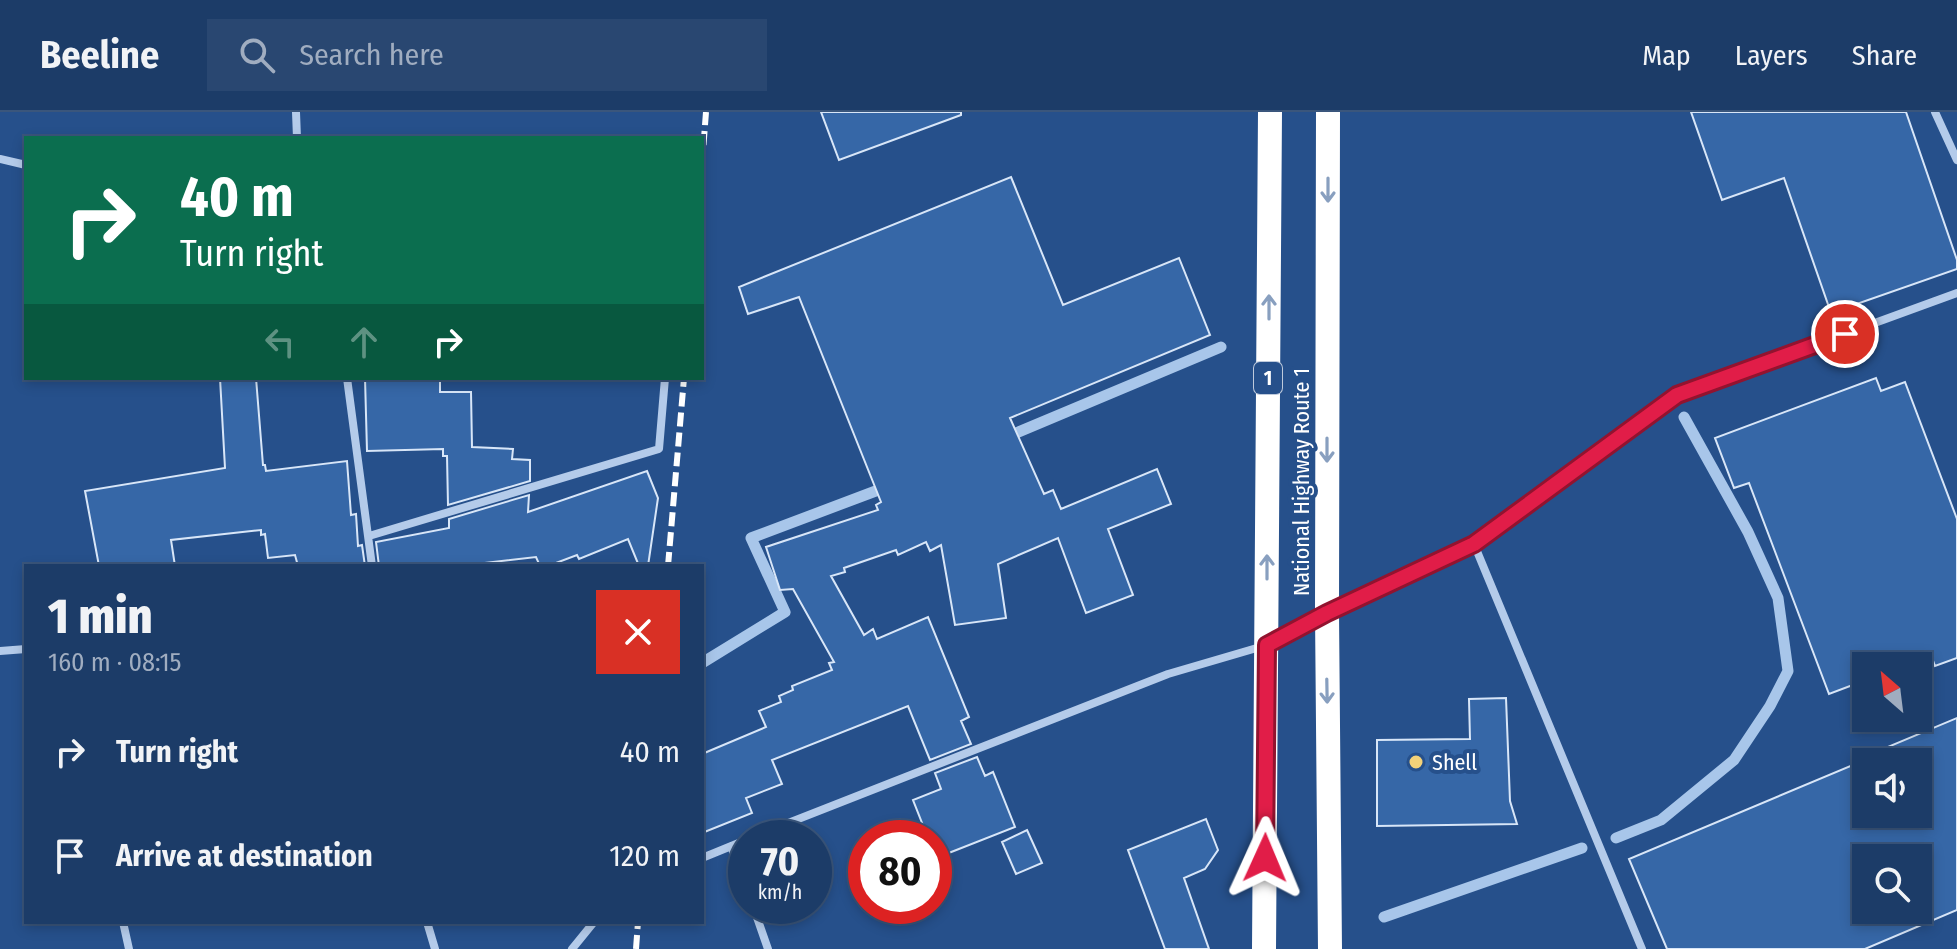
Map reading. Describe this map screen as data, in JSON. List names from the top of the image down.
{
  "streets": {
    "highway": ["1", "National Highway Route 1"]
  },
  "places": ["Shell"],
  "north": "top left",
  "page": {
    "header": "Beeline",
    "search": "Search here",
    "nav": ["Map", "Layers", "Share"],
    "turn": ["40 m", "Turn right"],
    "heading": ["1 min", "160 m · 08:15"],
    "list": [
      {
        "name": "Turn right",
        "value": "40 m"
      },
      {
        "name": "Arrive at destination",
        "value": "120 m"
      }
    ],
    "speed": "70 km/h",
    "limit": "80"
  }
}
